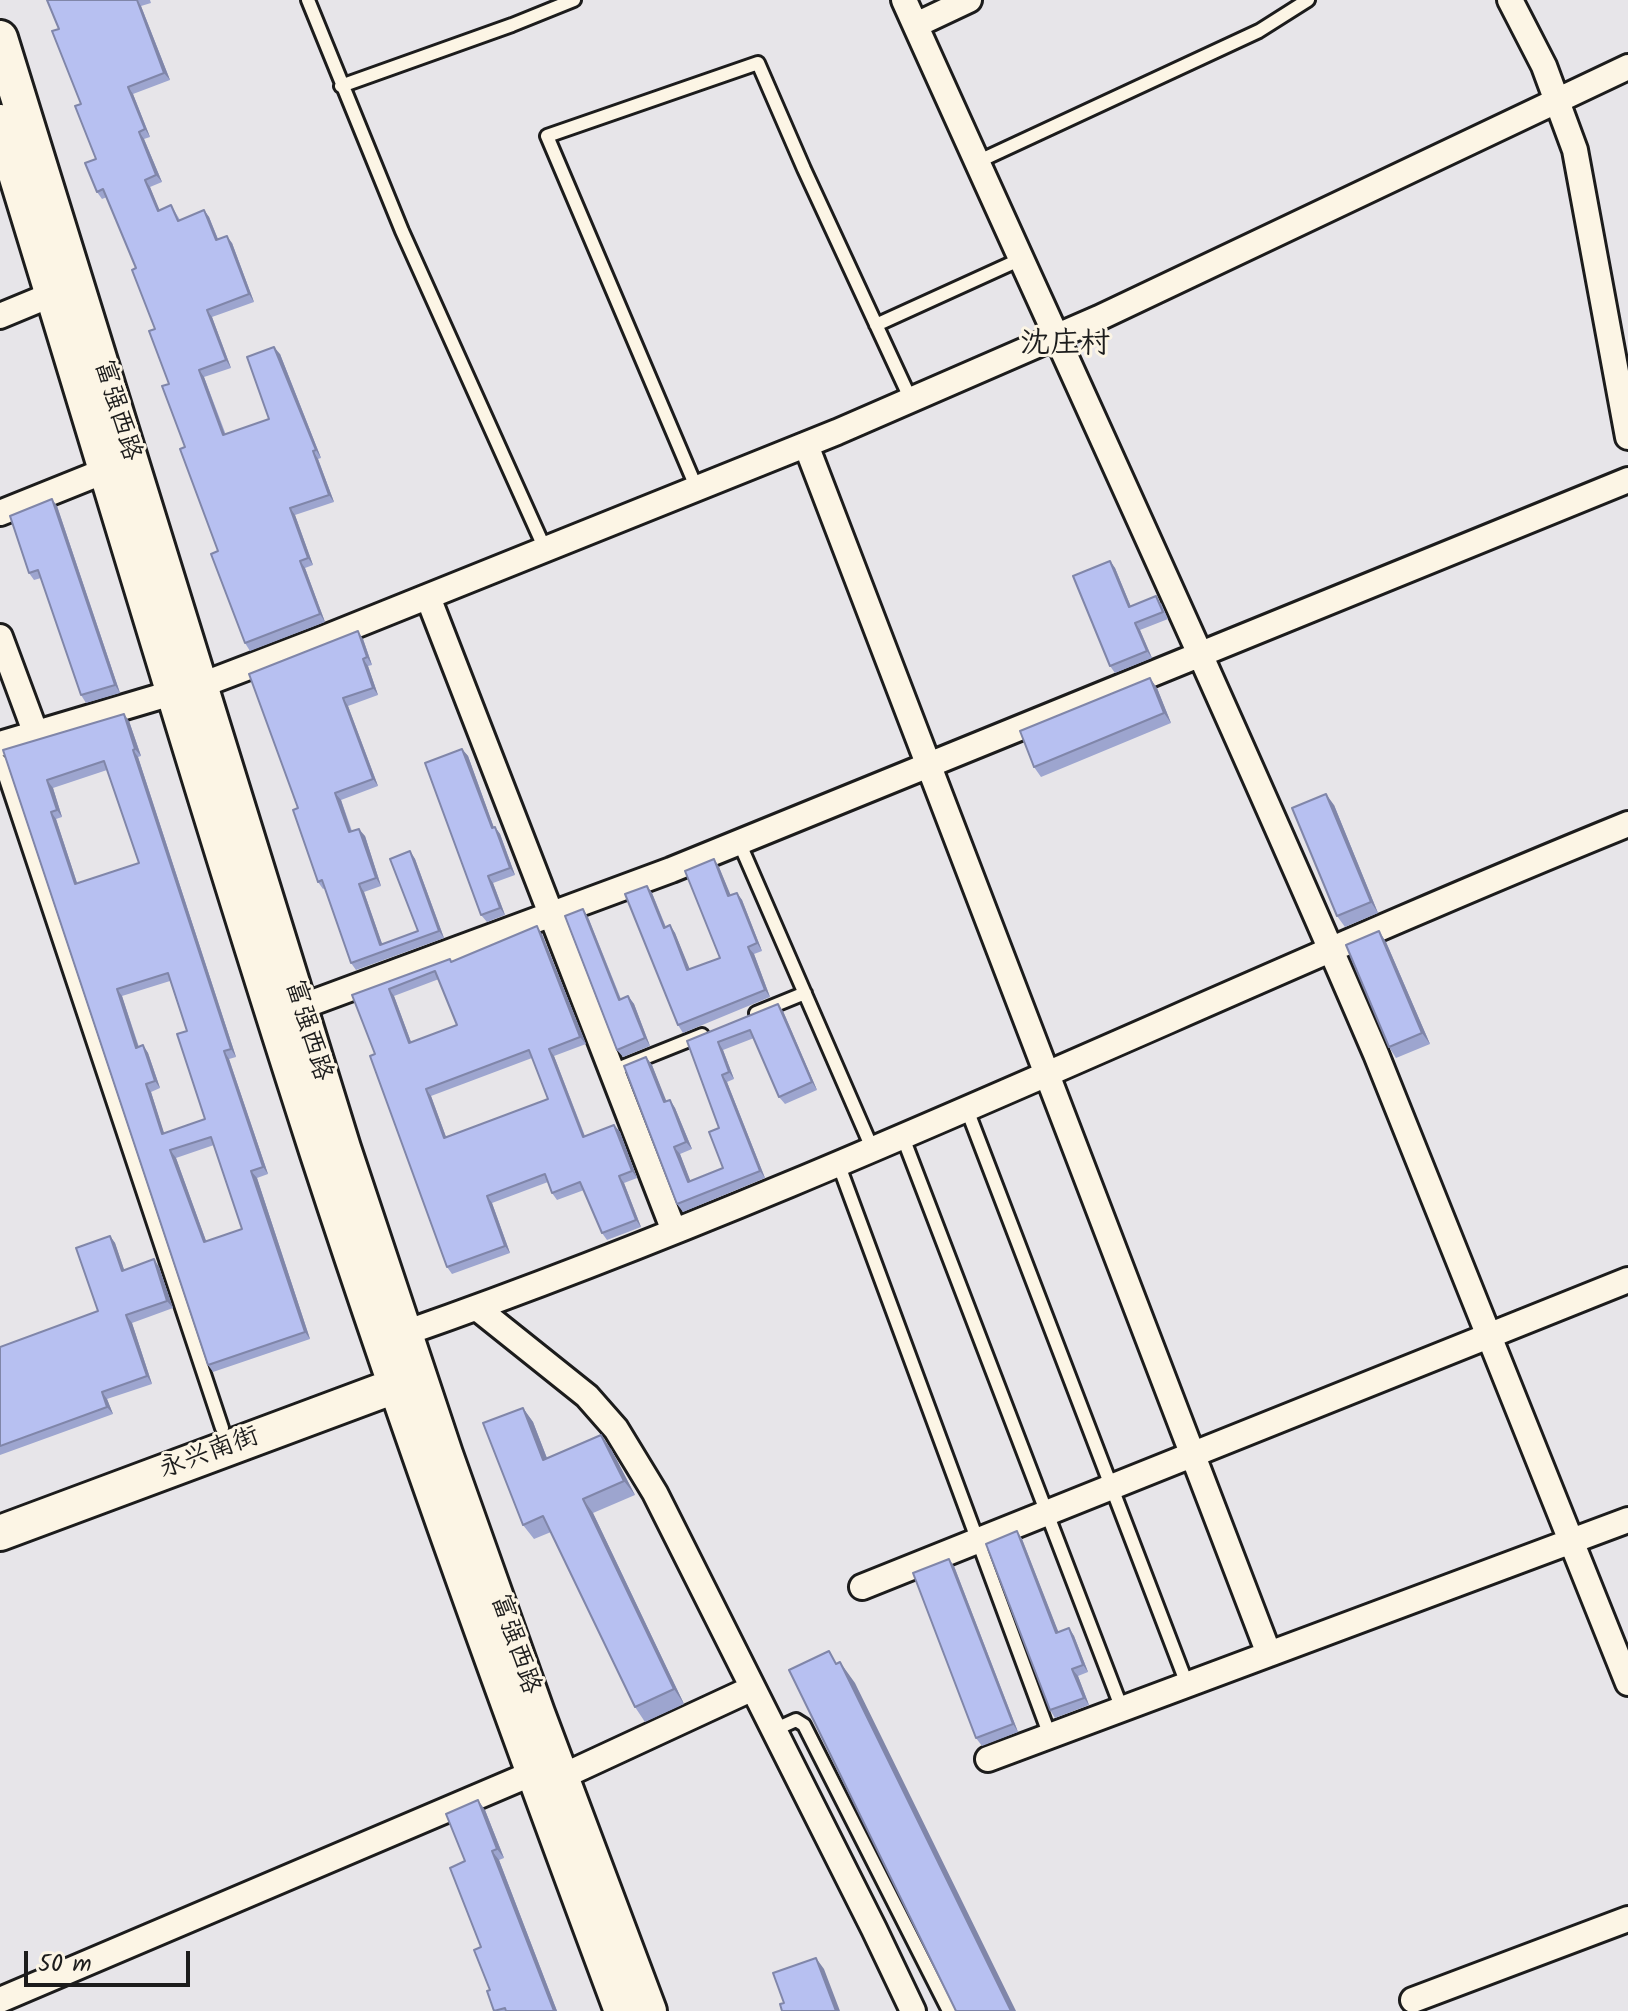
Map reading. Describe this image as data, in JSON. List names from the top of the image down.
{
  "streets": {
    "main road": ["富强西路", "永兴南街"]
  },
  "crossings": [
    ["富强西路", "永兴南街"]
  ],
  "districts": ["沈庄村"],
  "scale_bar": "50 m"
}
